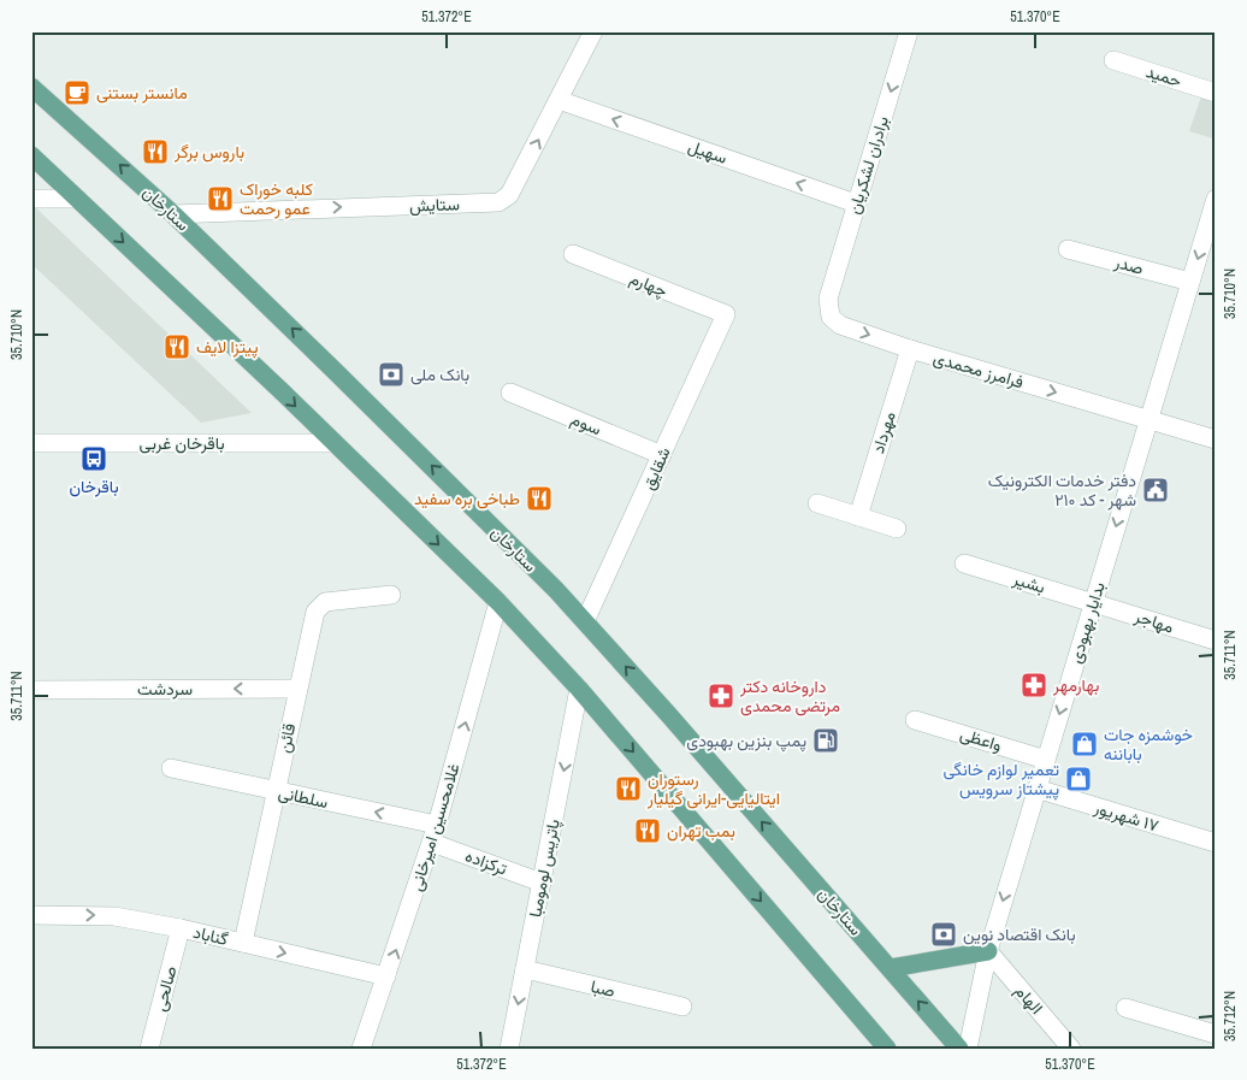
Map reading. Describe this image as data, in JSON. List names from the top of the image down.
{
  "streets": {
    "main road": ["ستارخان"],
    "street": [
      "حمید",
      "سهیل",
      "برادران لشکریان",
      "ستایش",
      "صدر",
      "چهارم",
      "فرامرز محمدی",
      "سوم",
      "مهرداد",
      "باقرخان غربی",
      "شقایق",
      "بشیر",
      "مهاجر",
      "بدایار بهبودی",
      "سردشت",
      "قائن",
      "واعظی",
      "سلطانی",
      "١٧ شهریور",
      "غلامحسین امیرخانی",
      "ترکزاده",
      "پاتریس لومومبا",
      "گناباد",
      "صالحی",
      "صبا",
      "الهام"
    ]
  },
  "crossings": [
    ["سهیل", "برادران لشکریان"],
    ["سهیل", "ستایش"],
    ["برادران لشکریان", "فرامرز محمدی"],
    ["ستایش", "ستارخان"],
    ["ستارخان", "شقایق"],
    ["صدر", "بدایار بهبودی"],
    ["چهارم", "شقایق"],
    ["فرامرز محمدی", "مهرداد"],
    ["فرامرز محمدی", "بدایار بهبودی"],
    ["سوم", "شقایق"],
    ["بشیر", "مهاجر"],
    ["بشیر", "بدایار بهبودی"],
    ["مهاجر", "بدایار بهبودی"],
    ["بدایار بهبودی", "واعظی"],
    ["بدایار بهبودی", "١٧ شهریور"],
    ["بدایار بهبودی", "الهام"],
    ["سردشت", "قائن"],
    ["قائن", "سلطانی"],
    ["قائن", "گناباد"],
    ["سلطانی", "غلامحسین امیرخانی"],
    ["سلطانی", "ترکزاده"],
    ["غلامحسین امیرخانی", "ترکزاده"],
    ["غلامحسین امیرخانی", "گناباد"],
    ["ترکزاده", "پاتریس لومومبا"],
    ["پاتریس لومومبا", "صبا"],
    ["گناباد", "صالحی"]
  ],
  "one_way": [
    "سهیل",
    "برادران لشکریان",
    "ستایش",
    "فرامرز محمدی",
    "بدایار بهبودی",
    "سردشت",
    "سلطانی",
    "غلامحسین امیرخانی",
    "پاتریس لومومبا",
    "گناباد"
  ],
  "places": {
    "cafe": ["مانستر بستنی"],
    "restaurant": [
      "باروس برگر",
      "کلبه خوراک عمو رحمت",
      "پیتزا لایف",
      "طباخی بره سفید",
      "رستوران ایتالیایی-ایرانی گیلیار",
      "بمب تهران"
    ],
    "bank": ["بانک ملی", "بانک اقتصاد نوین"],
    "bus stop": ["باقرخان"],
    "public building": ["دفتر خدمات الکترونیک شهر - کد ۲۱۰"],
    "pharmacy": ["بهارمهر", "داروخانه دکتر مرتضی محمدی"],
    "fuel station": ["پمپ بنزین بهبودی"],
    "shop": ["خوشمزه جات باباننه", "تعمیر لوازم خانگی پیشتاز سرویس"]
  },
  "coordinates": [
    "51.372°E",
    "51.370°E",
    "35.710°N",
    "35.711°N",
    "35.712°N"
  ]
}
